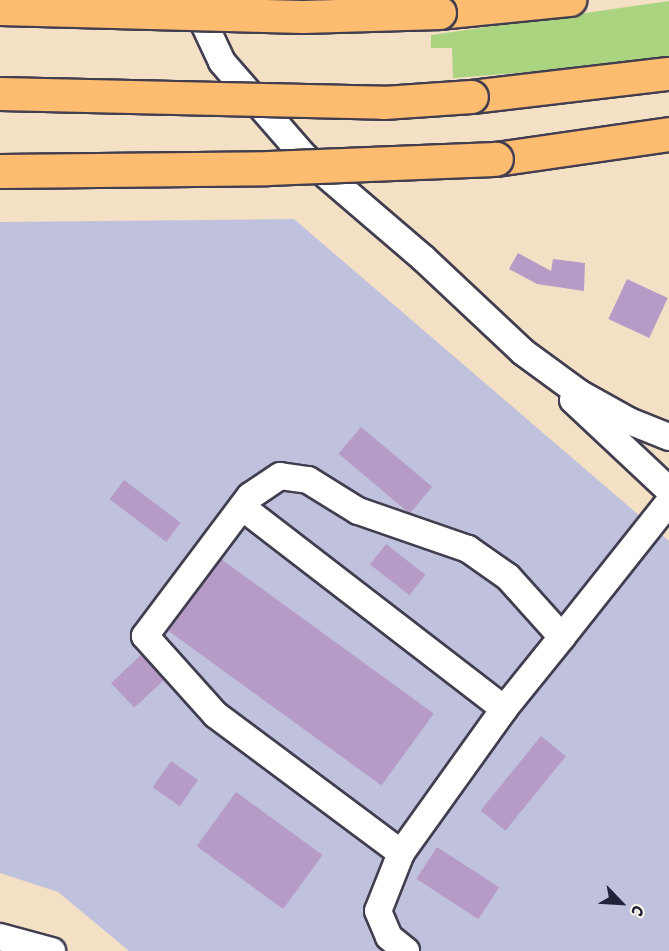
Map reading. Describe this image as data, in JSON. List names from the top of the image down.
{
  "north": "bottom right"
}
